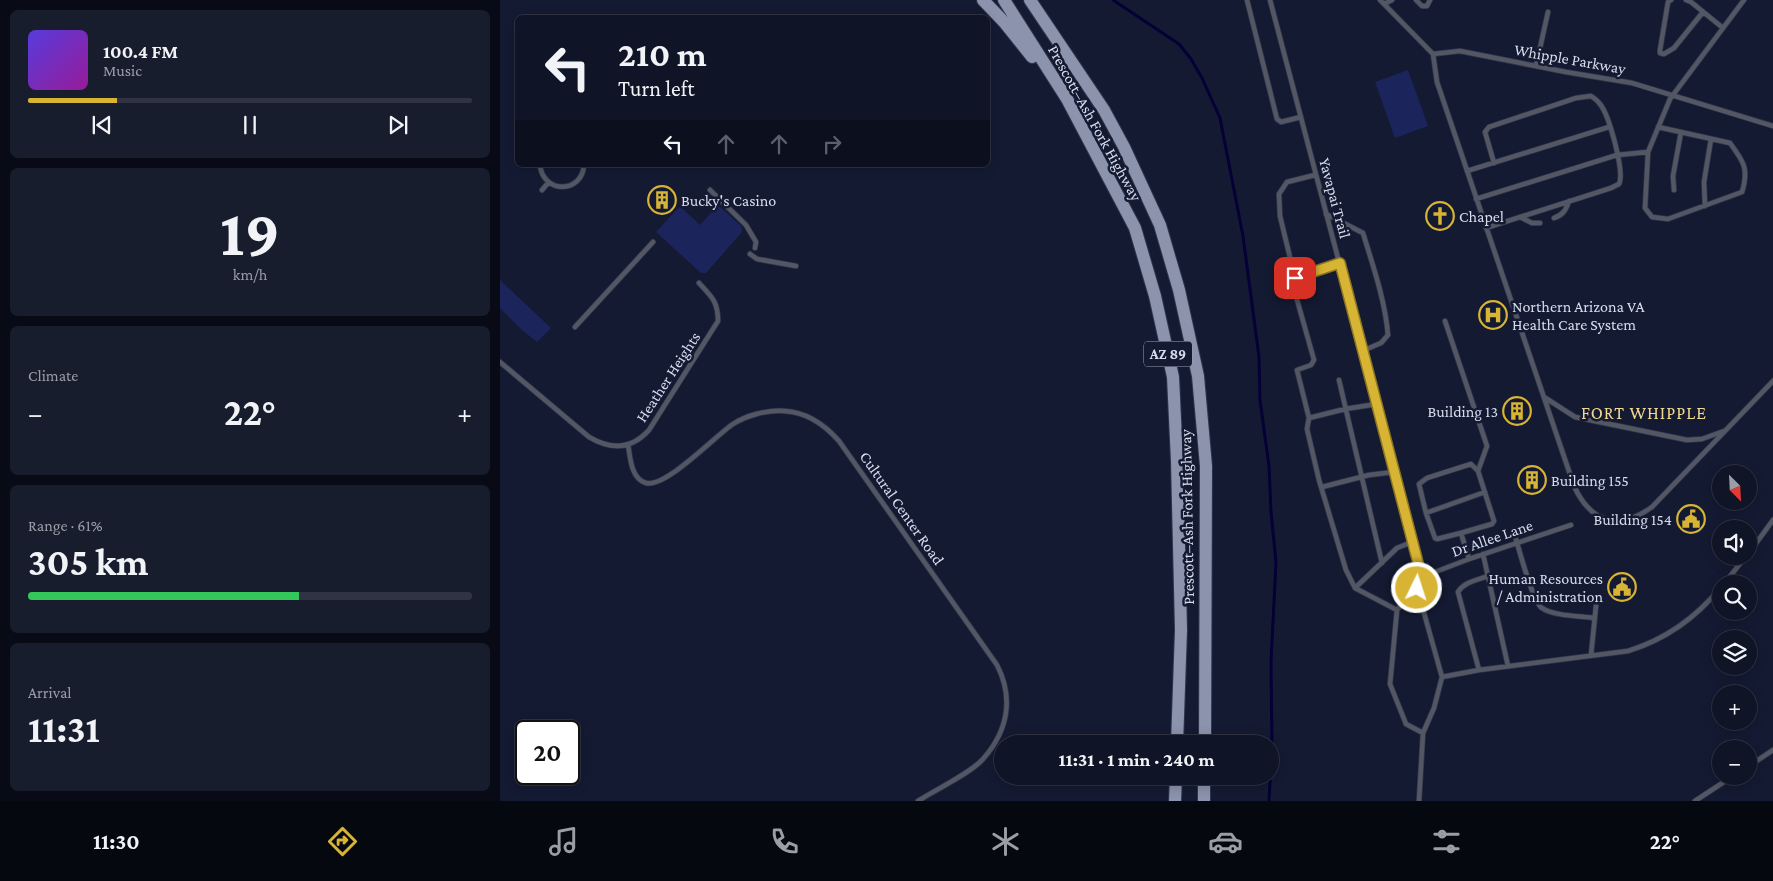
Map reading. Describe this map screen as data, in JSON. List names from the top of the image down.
{
  "streets": {
    "main road": ["Prescott–Ash Fork Highway", "AZ 89"],
    "lane": [
      "Whipple Parkway",
      "Yavapai Trail",
      "Heather Heights",
      "Cultural Center Road",
      "Dr Allee Lane"
    ]
  },
  "crossings": [
    ["Yavapai Trail", "Dr Allee Lane"],
    ["Heather Heights", "Cultural Center Road"]
  ],
  "districts": ["FORT WHIPPLE"],
  "places": {
    "building": ["Bucky's Casino", "Building 13", "Building 155"],
    "church": ["Chapel"],
    "hospital": ["Northern Arizona VA Health Care System"],
    "public building": ["Building 154", "Human Resources / Administration"]
  },
  "north": "bottom right",
  "page": {
    "turn": ["210 m", "Turn left"],
    "song": ["100.4 FM", "Music"],
    "tile": [
      ["19", "km/h"],
      "Climate",
      ["Range · 61%", "305 km"],
      ["Arrival", "11:31"]
    ],
    "heat": ["−", "22°", "+"],
    "map_buttons": ["+", "−"],
    "limit": "20",
    "trip": "11:31 · 1 min · 240 m",
    "tabs": ["11:30", "22°"]
  }
}
